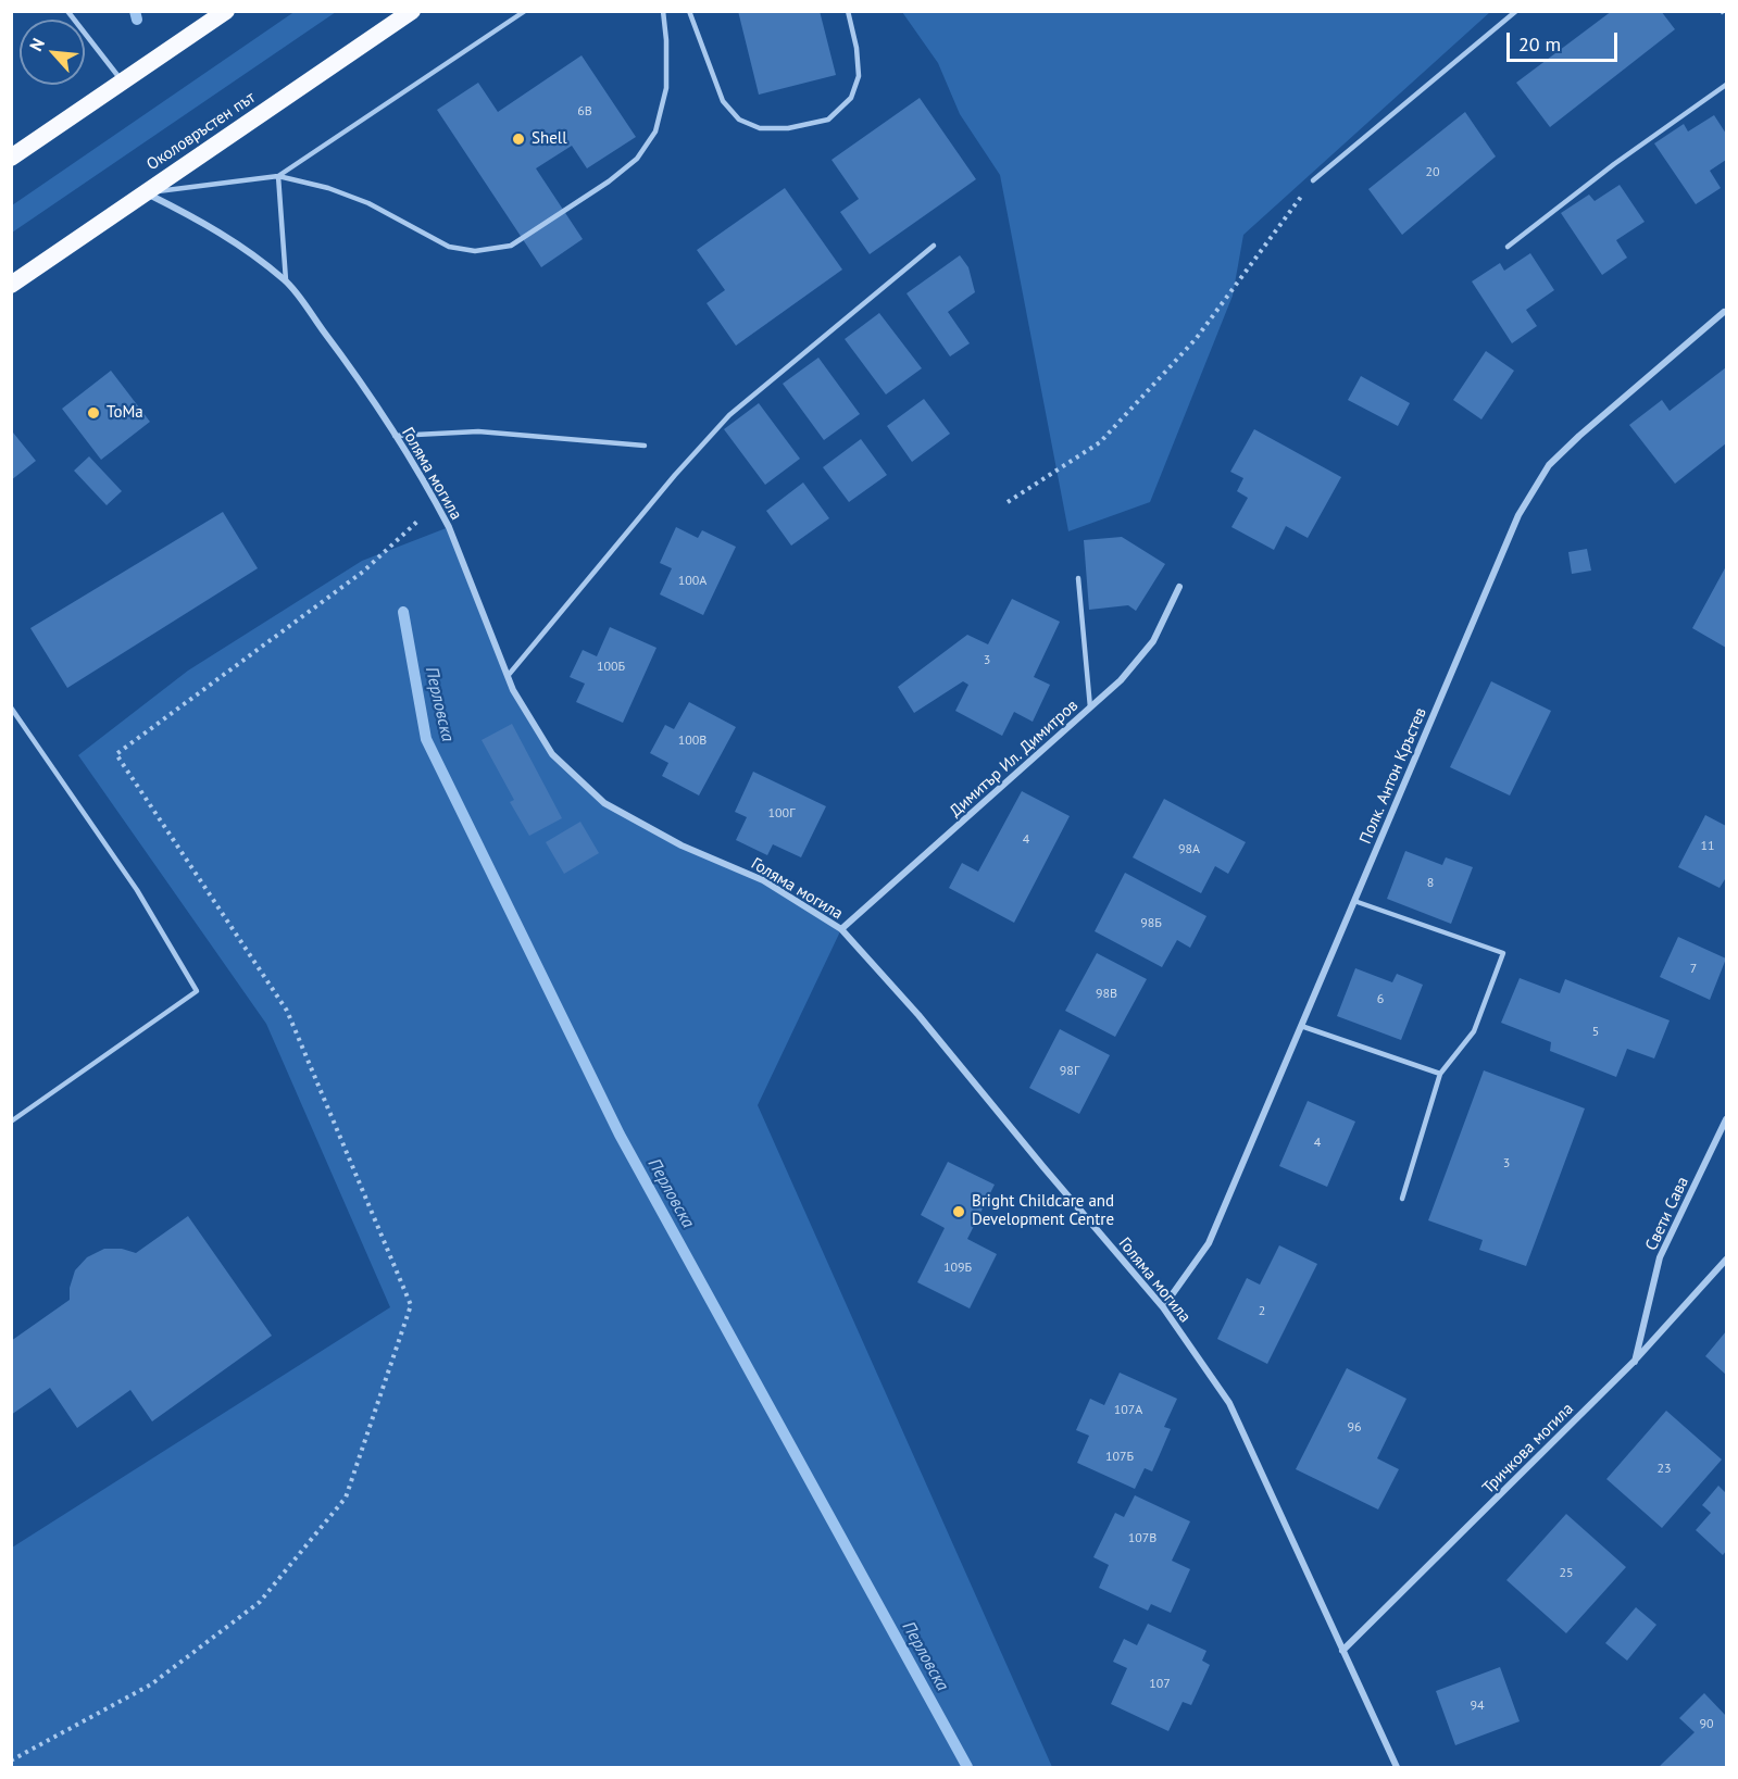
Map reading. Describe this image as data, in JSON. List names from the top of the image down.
{
  "streets": {
    "highway": ["Околовръстен път"],
    "street": [
      "Голяма могила",
      "Димитър Ил. Димитров",
      "Полк. Антон Кръстев",
      "Свети Сава",
      "Тричкова могила"
    ]
  },
  "crossings": [
    ["Околовръстен път", "Голяма могила"],
    ["Голяма могила", "Димитър Ил. Димитров"],
    ["Голяма могила", "Полк. Антон Кръстев"],
    ["Голяма могила", "Тричкова могила"],
    ["Свети Сава", "Тричкова могила"]
  ],
  "water": ["Перловска"],
  "places": ["Shell", "ТоМа", "Bright Childcare and Development Centre"],
  "house_numbers": [
    "6В",
    "20",
    "100А",
    "3",
    "100Б",
    "100В",
    "100Г",
    "4",
    "11",
    "98А",
    "8",
    "98Б",
    "7",
    "98В",
    "6",
    "5",
    "98Г",
    "4",
    "3",
    "109Б",
    "2",
    "107А",
    "96",
    "107Б",
    "23",
    "107В",
    "25",
    "107",
    "94",
    "90"
  ],
  "scale_bar": "20 m",
  "north": "top left"
}
